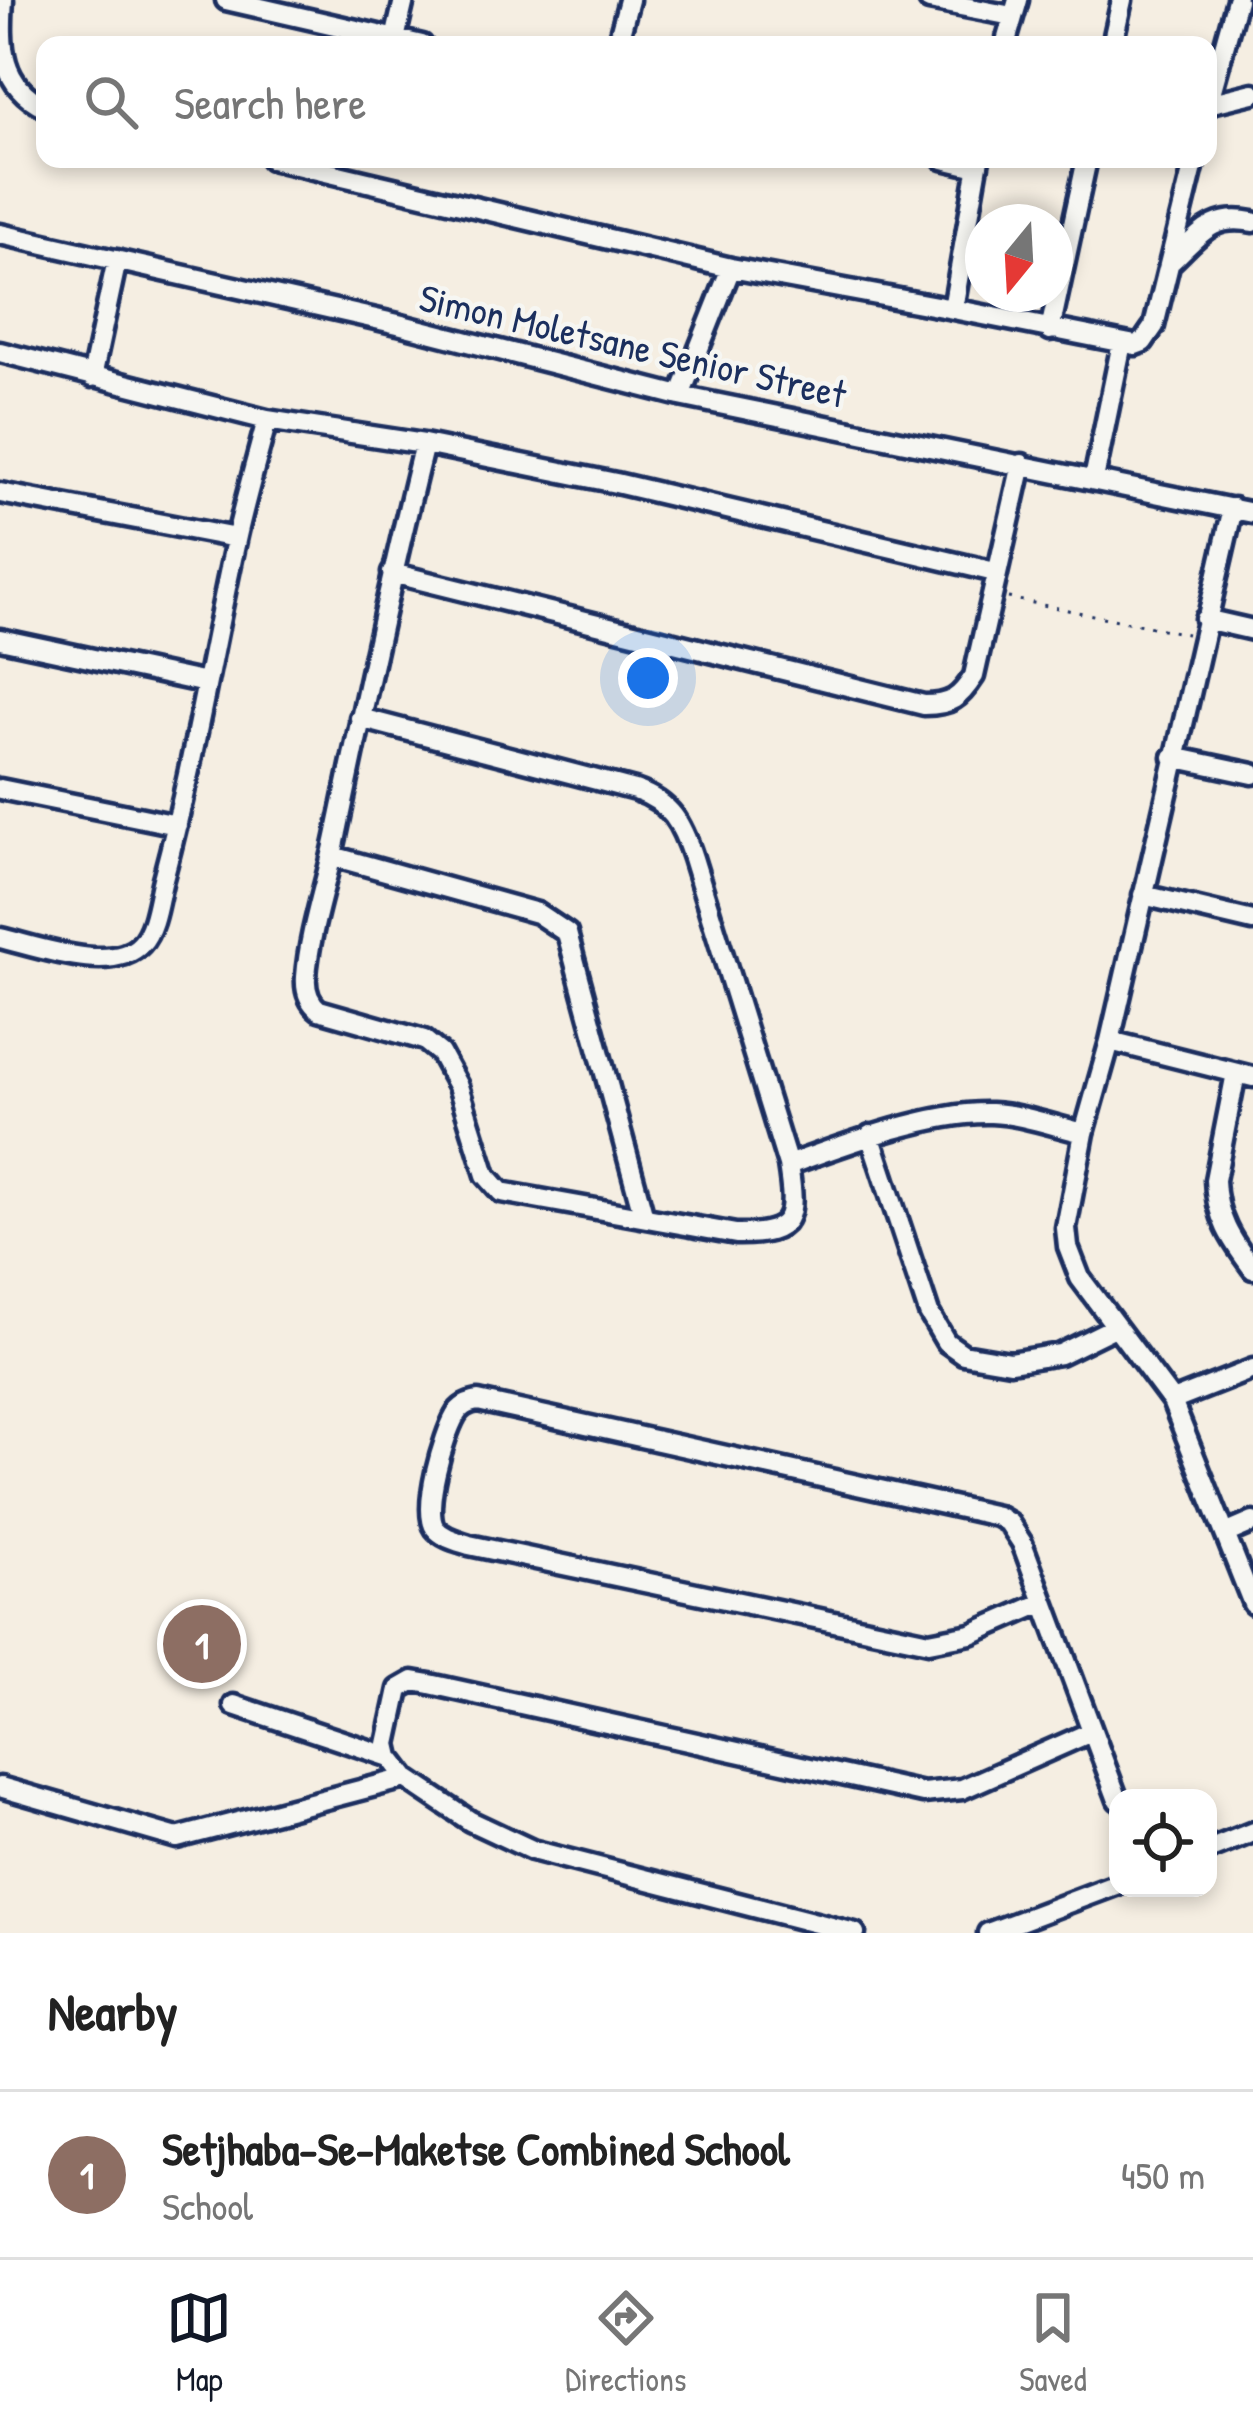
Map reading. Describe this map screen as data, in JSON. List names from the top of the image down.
{
  "streets": {
    "street": ["Simon Moletsane Senior Street"]
  },
  "north": "bottom",
  "page": {
    "search": "Search here",
    "pins": "1",
    "heading": "Nearby",
    "list": [
      {
        "mark": "1",
        "name": "Setjhaba-Se-Maketse Combined School",
        "note": "School",
        "value": "450 m"
      }
    ],
    "nav": ["Map", "Directions", "Saved"]
  }
}
